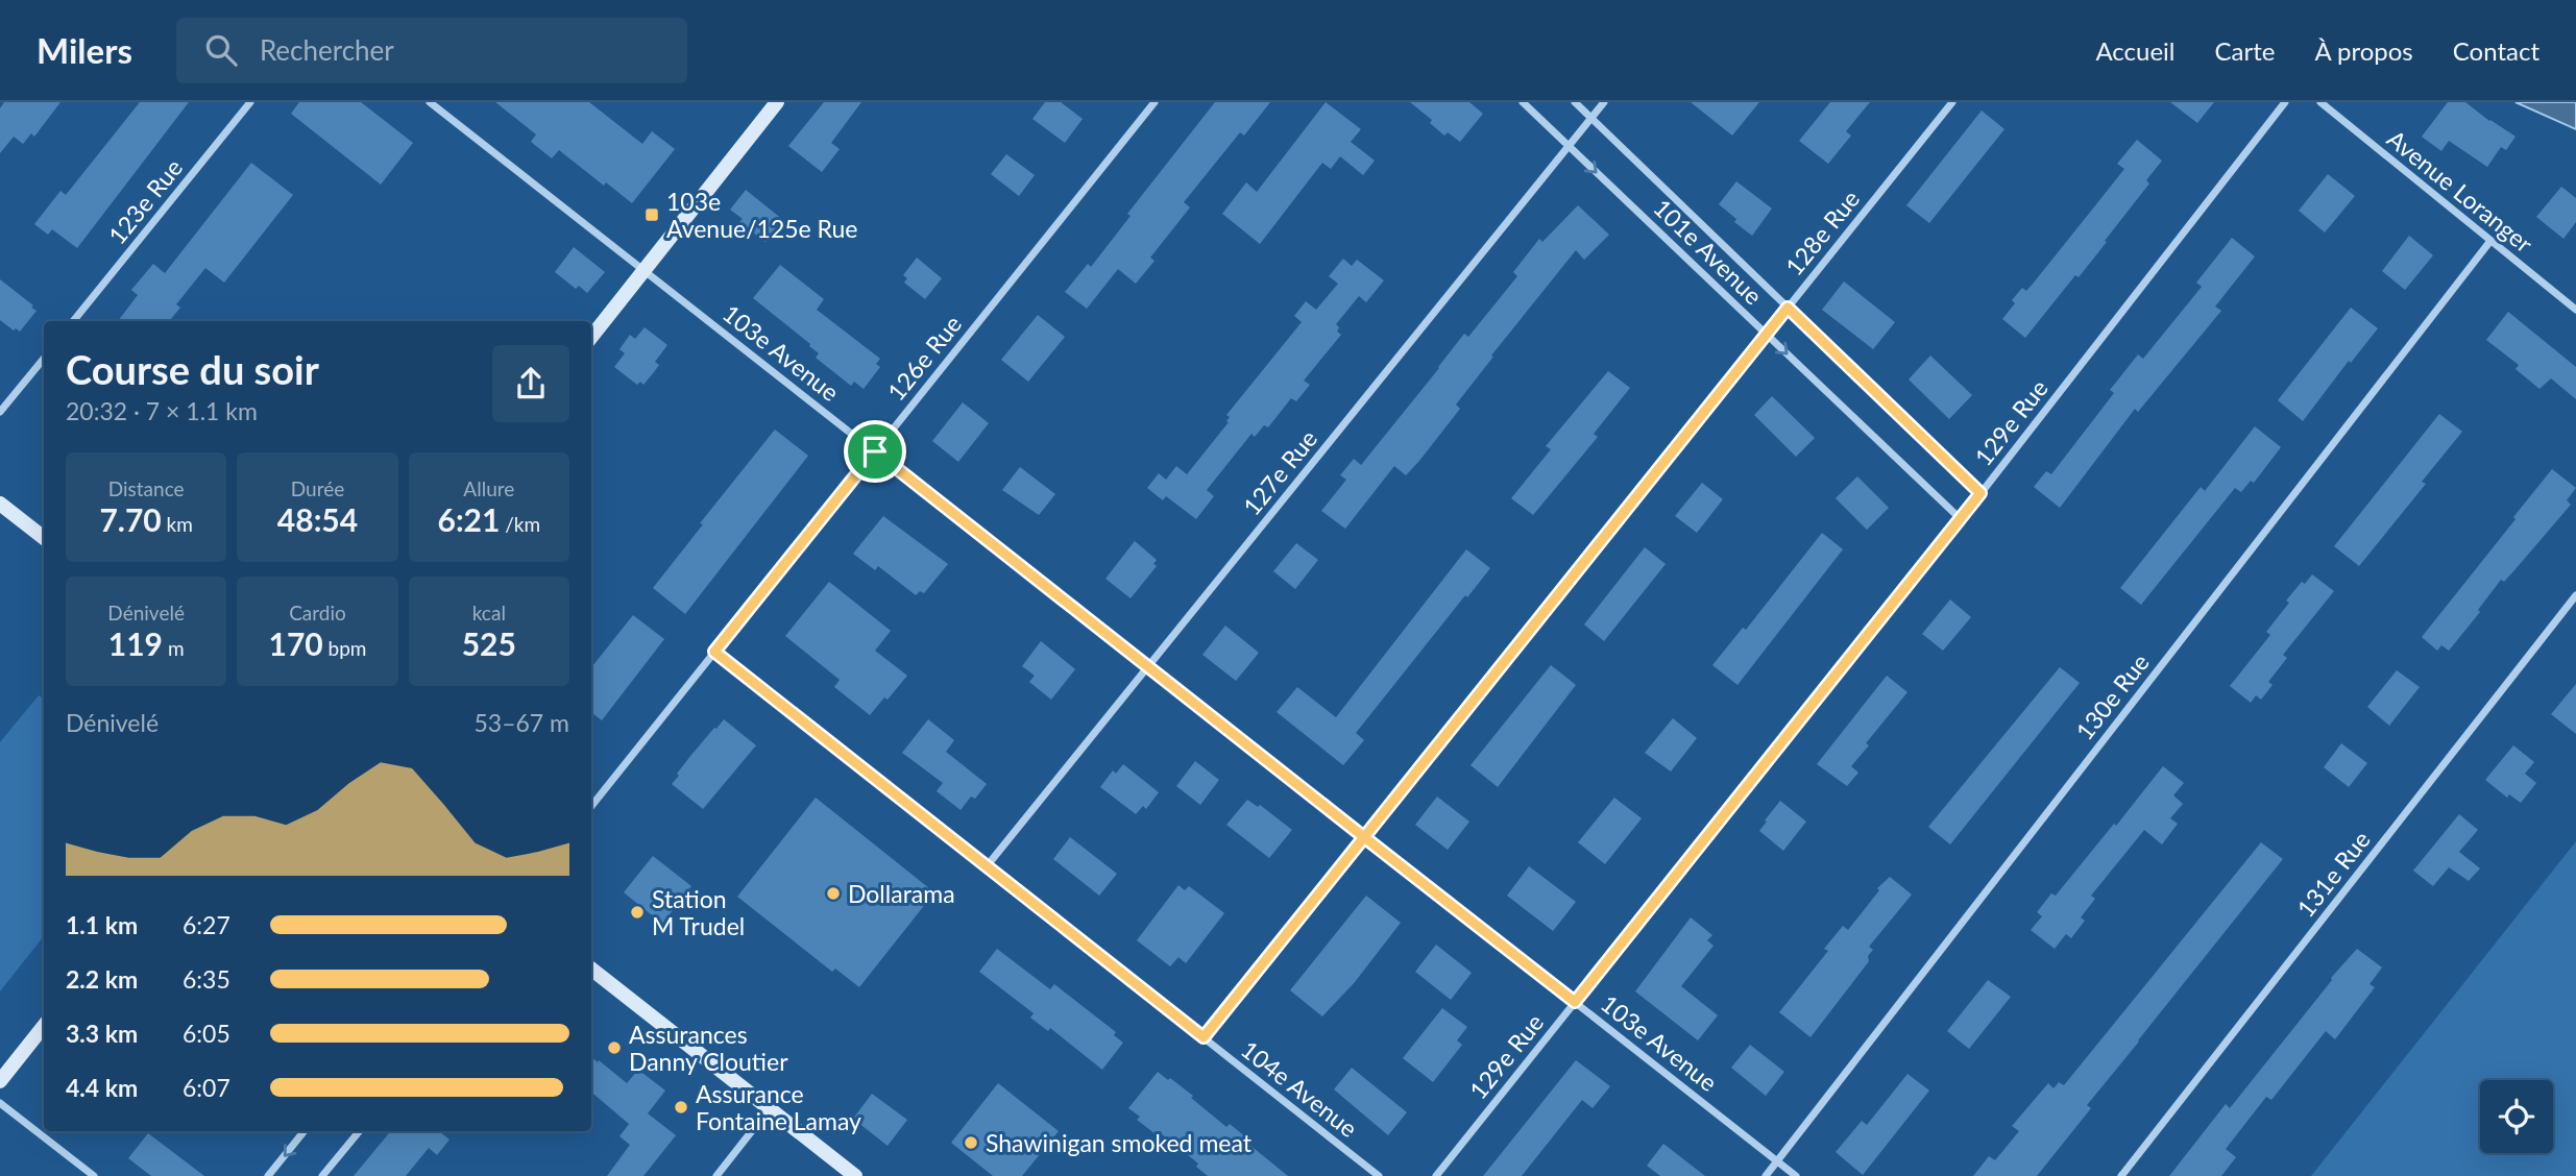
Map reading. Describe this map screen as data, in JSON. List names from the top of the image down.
{
  "streets": {
    "street": [
      "Avenue Loranger",
      "123e Rue",
      "128e Rue",
      "101e Avenue",
      "103e Avenue",
      "126e Rue",
      "129e Rue",
      "127e Rue",
      "130e Rue",
      "131e Rue",
      "104e Avenue"
    ]
  },
  "crossings": [
    ["Avenue Loranger", "130e Rue"],
    ["128e Rue", "101e Avenue"],
    ["128e Rue", "103e Avenue"],
    ["128e Rue", "104e Avenue"],
    ["101e Avenue", "129e Rue"],
    ["101e Avenue", "127e Rue"],
    ["103e Avenue", "126e Rue"],
    ["103e Avenue", "129e Rue"],
    ["103e Avenue", "127e Rue"],
    ["103e Avenue", "130e Rue"],
    ["126e Rue", "104e Avenue"],
    ["127e Rue", "104e Avenue"]
  ],
  "places": {
    "transit": ["103e Avenue/125e Rue"],
    "other": [
      "Dollarama",
      "Station M Trudel",
      "Assurances Danny Cloutier",
      "Assurance Fontaine Lamay",
      "Shawinigan smoked meat"
    ]
  },
  "page": {
    "header": "Milers",
    "search": "Rechercher",
    "nav": [
      "Accueil",
      "Carte",
      "À propos",
      "Contact"
    ],
    "heading": ["Course du soir", "20:32 · 7 × 1.1 km"],
    "stats": [
      ["Distance", "7.70 km"],
      ["Durée", "48:54"],
      ["Allure", "6:21 /km"],
      ["Dénivelé", "119 m"],
      ["Cardio", "170 bpm"],
      ["kcal", "525"]
    ],
    "chart": ["Dénivelé", "53–67 m"],
    "list": [
      {
        "name": "1.1 km",
        "note": "6:27"
      },
      {
        "name": "2.2 km",
        "note": "6:35"
      },
      {
        "name": "3.3 km",
        "note": "6:05"
      },
      {
        "name": "4.4 km",
        "note": "6:07"
      }
    ]
  }
}
